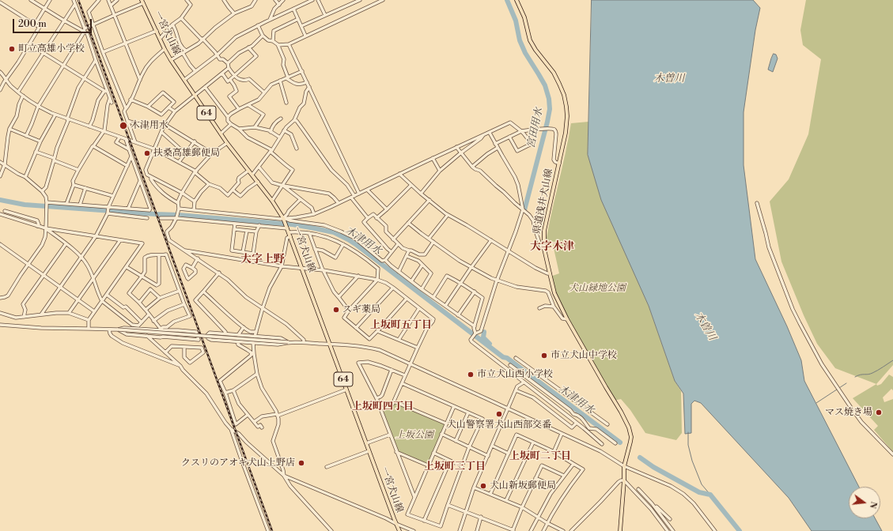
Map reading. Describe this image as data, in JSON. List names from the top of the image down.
{
  "streets": {
    "main road": ["一宮犬山線", "64", "県道浅井犬山線"]
  },
  "districts": [
    "大字木津",
    "大字上野",
    "上坂町五丁目",
    "上坂町四丁目",
    "上坂町二丁目",
    "上坂町三丁目"
  ],
  "water": ["木曽川", "宮田用水", "木津用水"],
  "parks": ["犬山緑地公園", "上坂公園"],
  "places": [
    "町立高雄小学校",
    "木津用水",
    "扶桑高雄郵便局",
    "スギ薬局",
    "市立犬山中学校",
    "市立犬山西小学校",
    "マス焼き場",
    "犬山警察署犬山西部交番",
    "クスリのアオキ犬山上野店",
    "犬山新坂郵便局"
  ],
  "scale_bar": "200 m",
  "north": "right"
}
